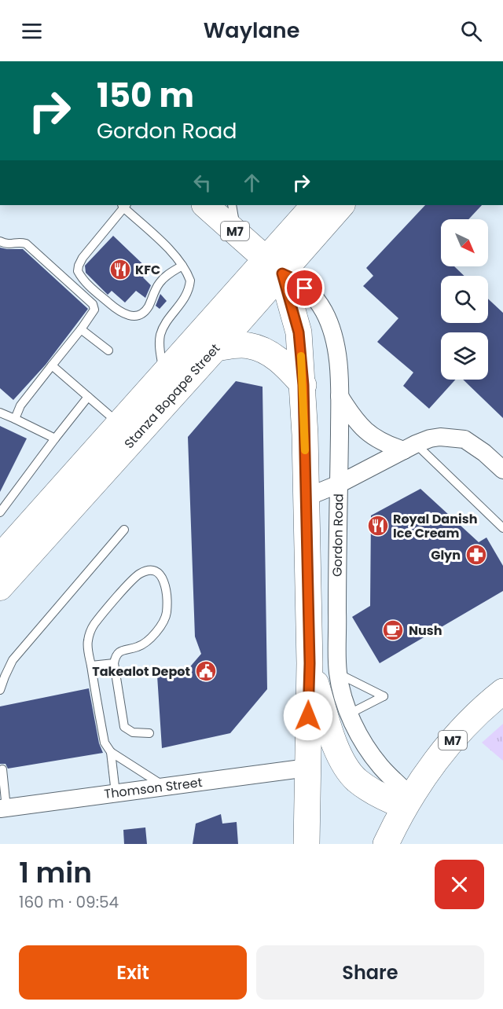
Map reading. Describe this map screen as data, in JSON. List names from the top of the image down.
{
  "streets": {
    "main road": ["M7", "Stanza Bopape Street", "Gordon Road"],
    "street": ["Thomson Street"]
  },
  "crossings": [
    ["M7", "Gordon Road"],
    ["Stanza Bopape Street", "Gordon Road"]
  ],
  "places": {
    "restaurant": ["KFC", "Royal Danish Ice Cream"],
    "pharmacy": ["Glyn"],
    "cafe": ["Nush"],
    "public building": ["Takealot Depot"]
  },
  "north": "bottom right",
  "page": {
    "header": "Waylane",
    "turn": ["150 m", "Gordon Road"],
    "heading": ["1 min", "160 m · 09:54"],
    "buttons": ["Exit", "Share"]
  }
}
